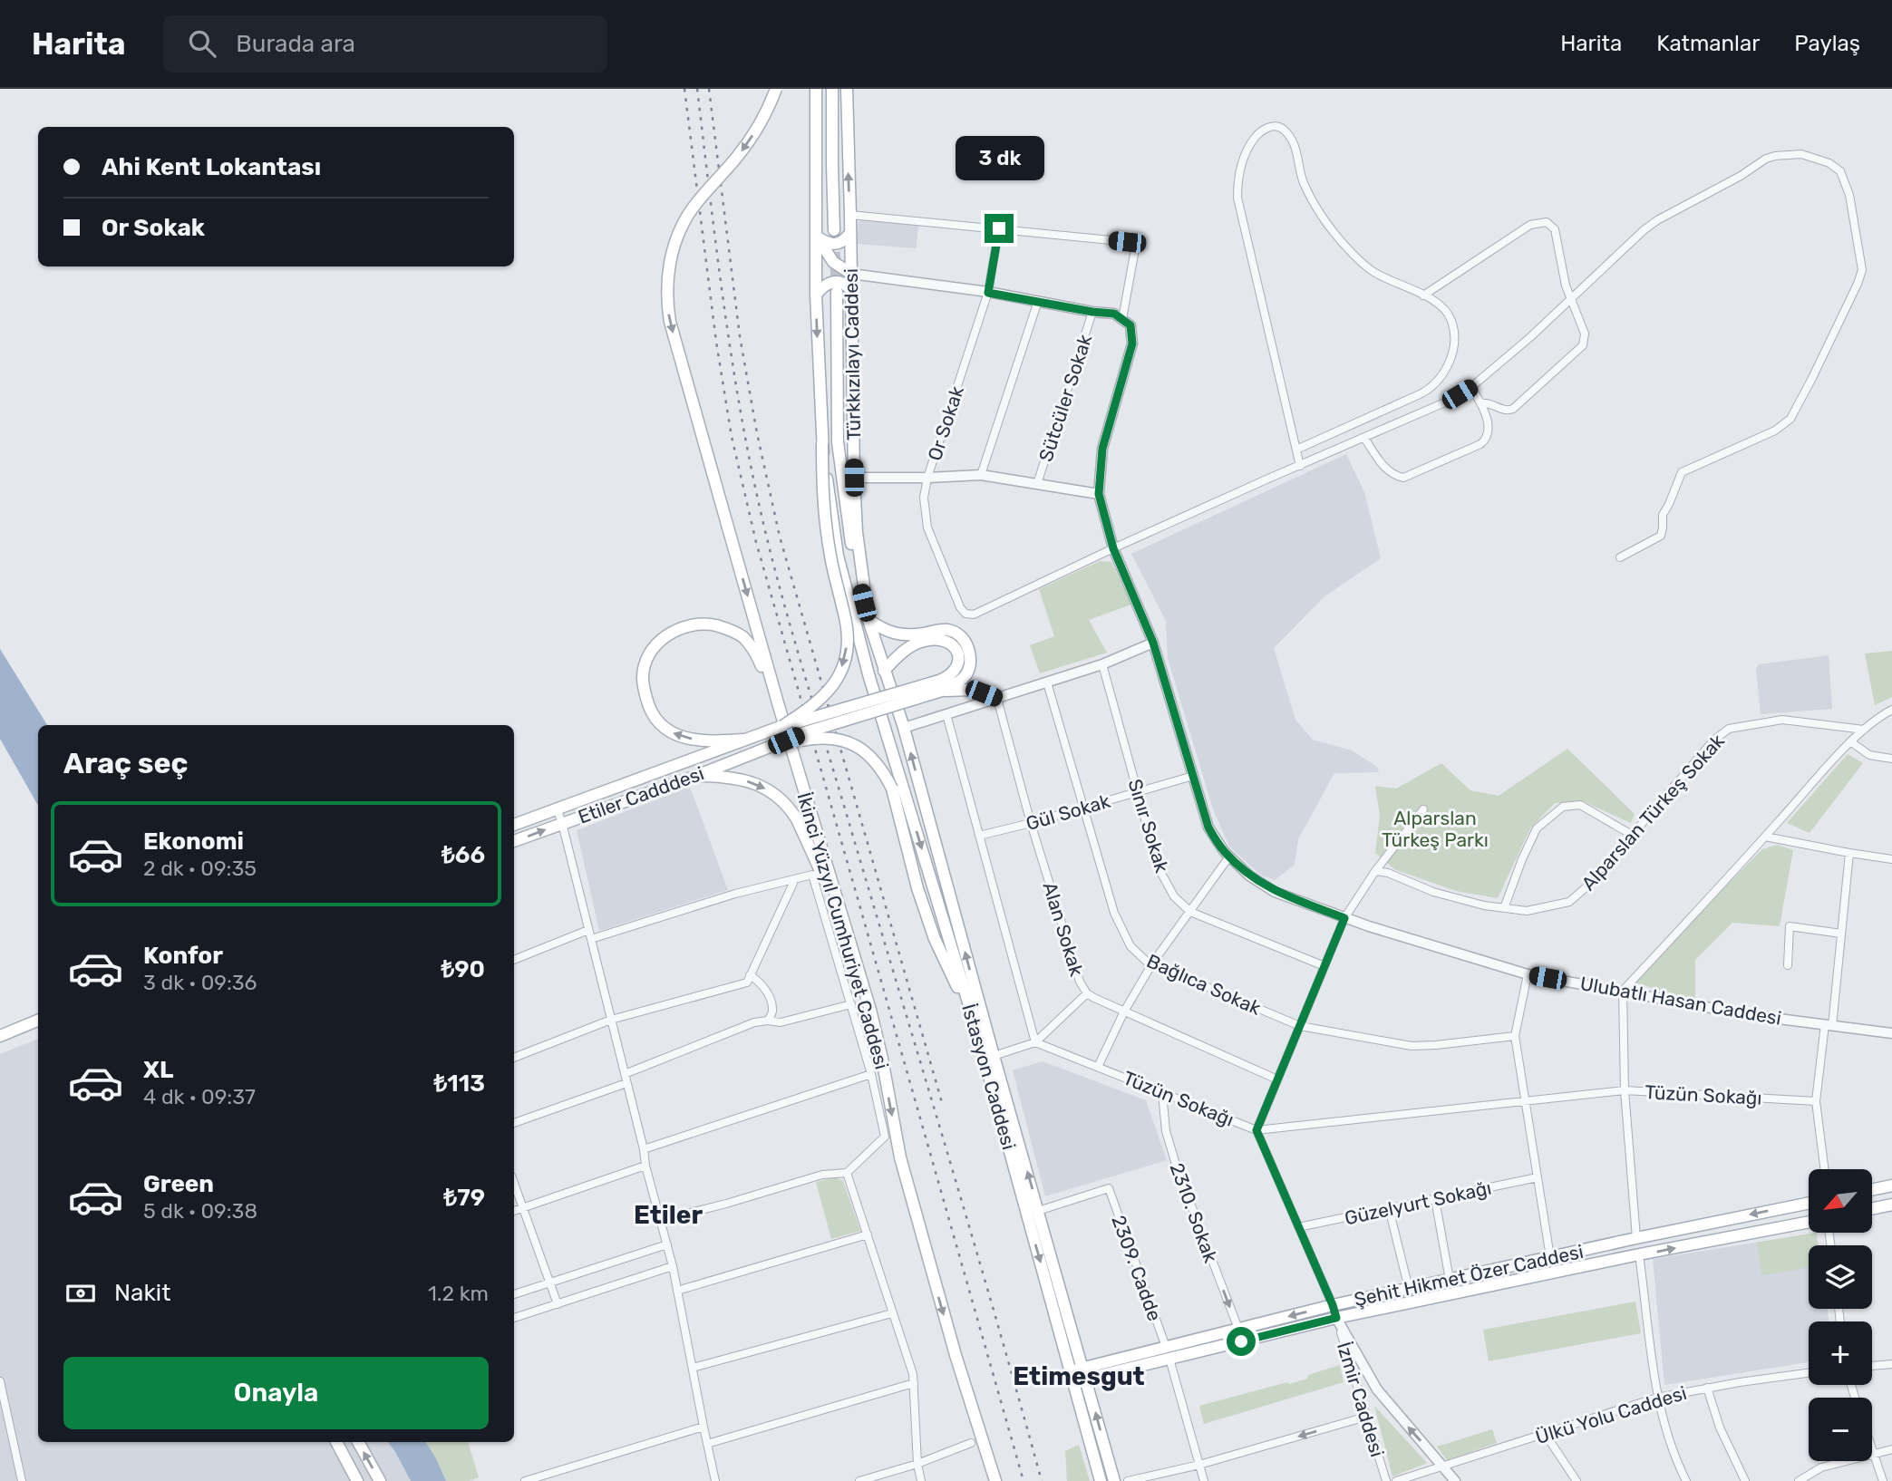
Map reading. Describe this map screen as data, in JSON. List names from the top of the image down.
{
  "streets": {
    "main road": [
      "Türkkızılayı Caddesi",
      "Etiler Cadddesi",
      "İkinci Yüzyıl Cumhuriyet Caddesi",
      "İstasyon Caddesi",
      "Şehit Hikmet Özer Caddesi"
    ],
    "street": [
      "Sütcüler Sokak",
      "Or Sokak",
      "Gül Sokak",
      "Alparslan Türkeş Sokak",
      "Sınır Sokak",
      "Alan Sokak",
      "Bağlıca Sokak",
      "Ulubatlı Hasan Caddesi",
      "Tüzün Sokağı",
      "Güzelyurt Sokağı",
      "2310. Sokak",
      "2309. Cadde",
      "İzmir Caddesi",
      "Ülkü Yolu Caddesi"
    ]
  },
  "crossings": [
    ["Türkkızılayı Caddesi", "İstasyon Caddesi"],
    ["Or Sokak", "Ulubatlı Hasan Caddesi"],
    ["Gül Sokak", "Sınır Sokak"],
    ["Gül Sokak", "Alan Sokak"],
    ["Gül Sokak", "Bağlıca Sokak"],
    ["Gül Sokak", "Ulubatlı Hasan Caddesi"],
    ["İstasyon Caddesi", "2309. Cadde"],
    ["İstasyon Caddesi", "Şehit Hikmet Özer Caddesi"],
    ["Tüzün Sokağı", "2310. Sokak"],
    ["2310. Sokak", "Şehit Hikmet Özer Caddesi"],
    ["2309. Cadde", "Şehit Hikmet Özer Caddesi"],
    ["Şehit Hikmet Özer Caddesi", "İzmir Caddesi"]
  ],
  "one_way": ["İkinci Yüzyıl Cumhuriyet Caddesi", "2310. Sokak"],
  "districts": ["Etiler", "Etimesgut"],
  "parks": ["Alparslan Türkeş Parkı"],
  "north": "bottom left",
  "page": {
    "header": "Harita",
    "search": "Burada ara",
    "nav": ["Harita", "Katmanlar", "Paylaş"],
    "banner": ["Ahi Kent Lokantası", "Or Sokak"],
    "bubble": "3 dk",
    "heading": "Araç seç",
    "list": [
      {
        "name": "Ekonomi",
        "note": "2 dk · 09:35",
        "value": "₺66"
      },
      {
        "name": "Konfor",
        "note": "3 dk · 09:36",
        "value": "₺90"
      },
      {
        "name": "XL",
        "note": "4 dk · 09:37",
        "value": "₺113"
      },
      {
        "name": "Green",
        "note": "5 dk · 09:38",
        "value": "₺79"
      }
    ],
    "map_buttons": ["+", "−"],
    "pay": ["Nakit", "1.2 km"],
    "buttons": "Onayla"
  }
}
